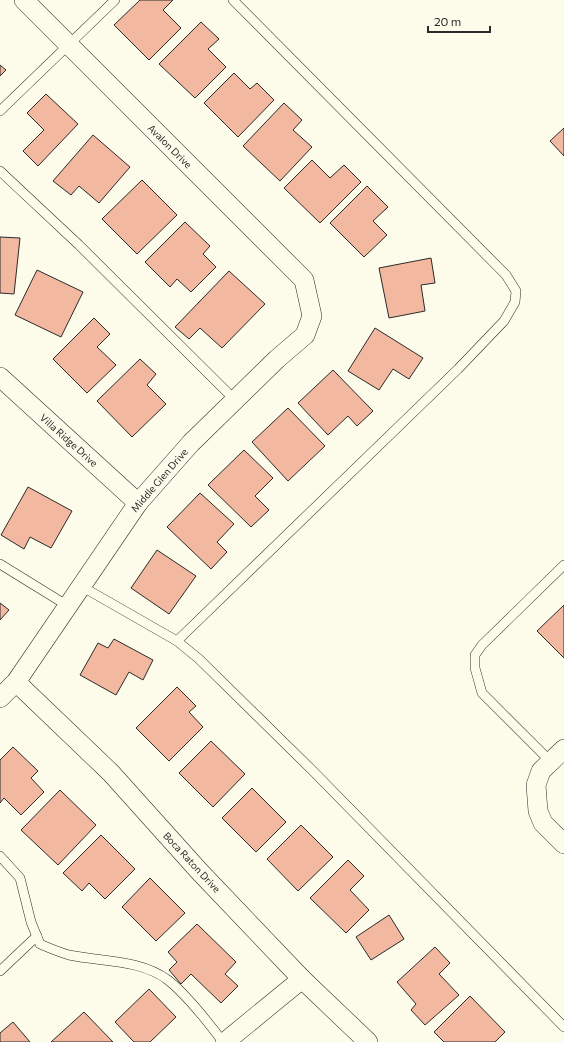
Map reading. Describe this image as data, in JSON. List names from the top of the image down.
{
  "streets": {
    "street": [
      "Avalon Drive",
      "Villa Ridge Drive",
      "Middle Glen Drive",
      "Boca Raton Drive"
    ]
  },
  "crossings": [
    ["Avalon Drive", "Middle Glen Drive"],
    ["Villa Ridge Drive", "Middle Glen Drive"],
    ["Middle Glen Drive", "Boca Raton Drive"]
  ],
  "scale_bar": "20 m"
}
